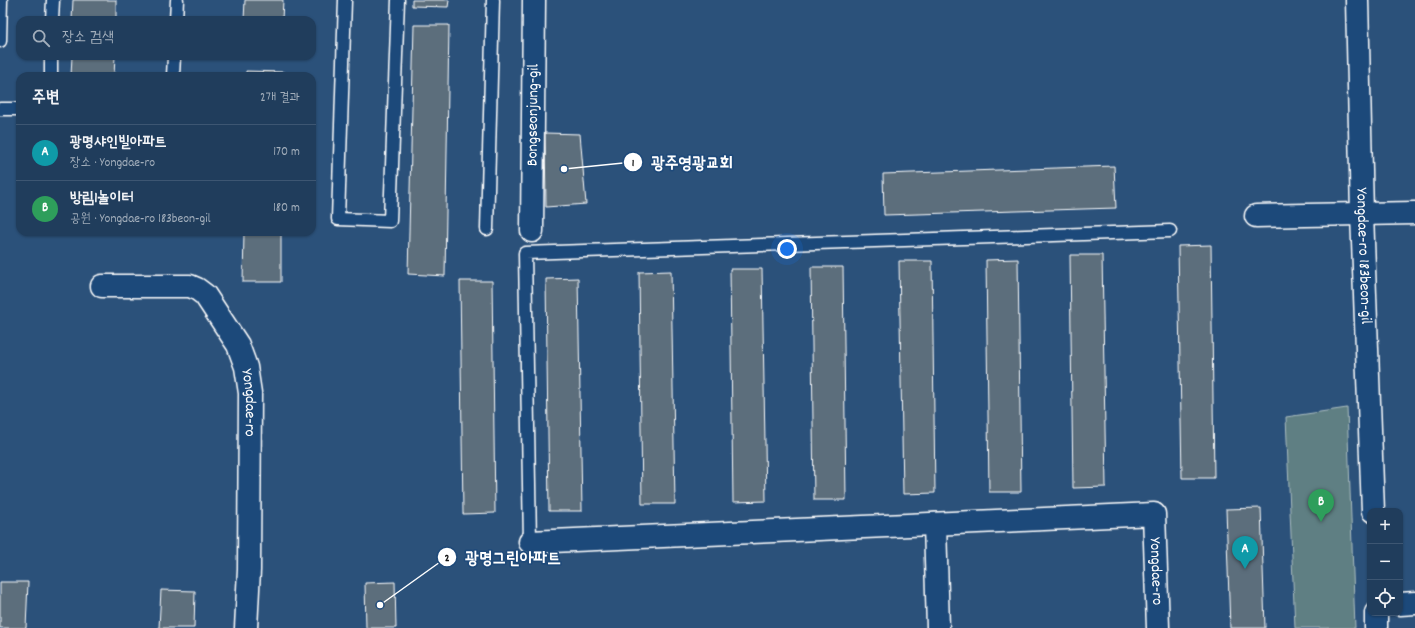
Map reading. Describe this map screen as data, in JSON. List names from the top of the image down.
{
  "streets": {
    "street": ["Bongseonjung-gil", "Yongdae-ro 183beon-gil", "Yongdae-ro"]
  },
  "places": ["광주영광교회", "광명그린아파트"],
  "page": {
    "search": "장소 검색",
    "heading": ["주변", "2개 결과"],
    "list": [
      {
        "mark": "A",
        "name": "광명샤인빌아파트",
        "note": "장소 · Yongdae-ro",
        "value": "170 m"
      },
      {
        "mark": "B",
        "name": "방림1놀이터",
        "note": "공원 · Yongdae-ro 183beon-gil",
        "value": "180 m"
      }
    ],
    "pins": ["B", "A"],
    "map_buttons": ["+", "−"]
  }
}
